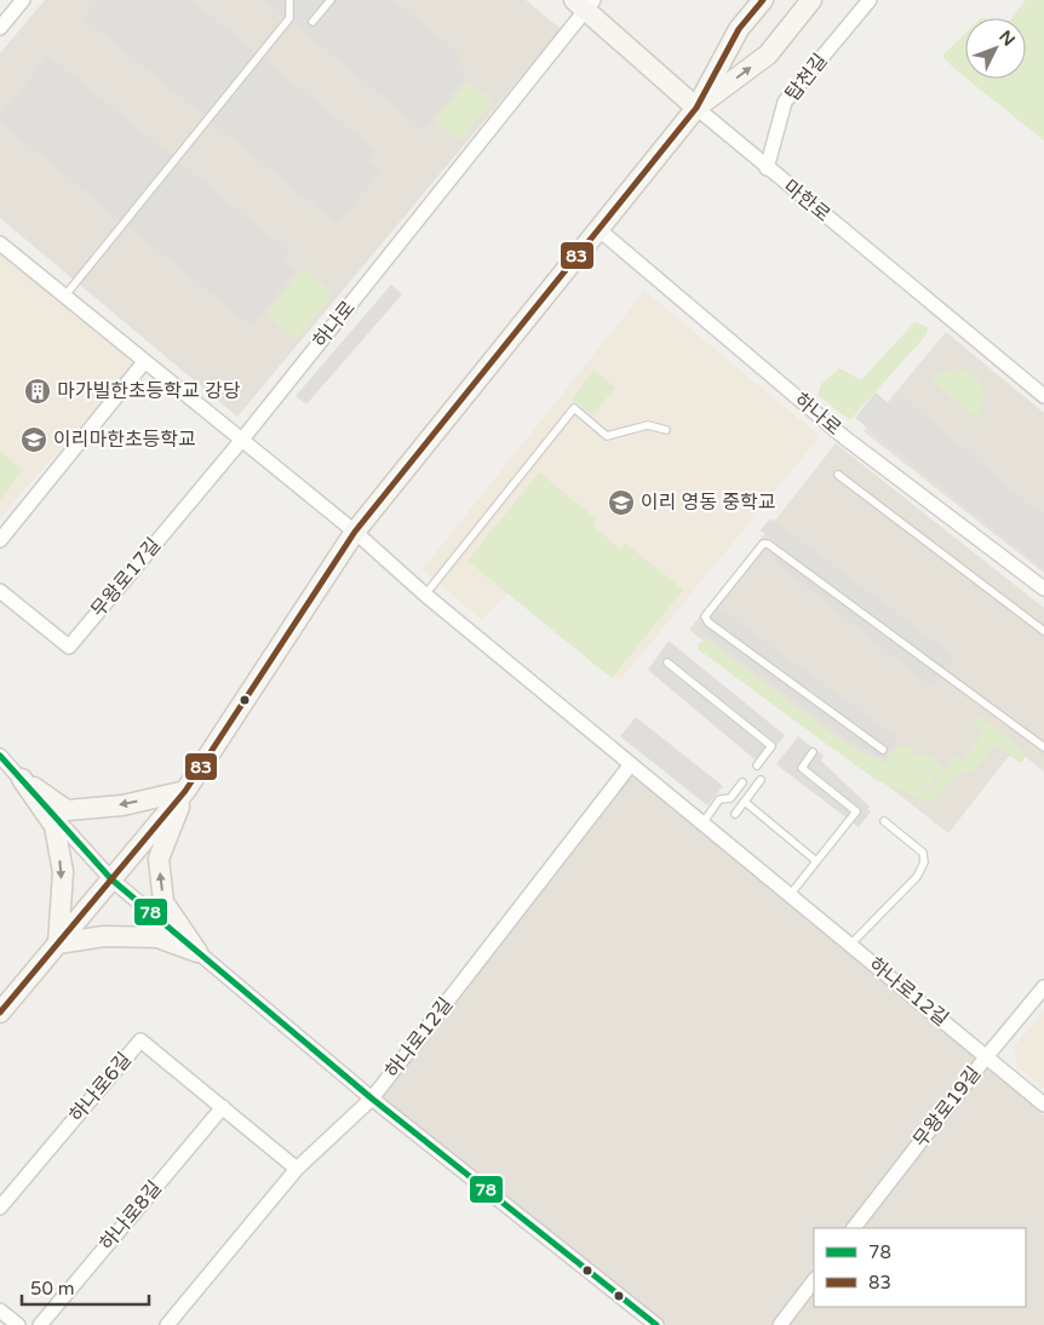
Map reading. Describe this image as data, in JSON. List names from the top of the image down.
{
  "streets": {
    "street": [
      "탑천길",
      "마한로",
      "하나로",
      "무왕로17길",
      "하나로12길",
      "하나로6길",
      "무왕로19길",
      "하나로8길"
    ]
  },
  "crossings": [
    ["탑천길", "마한로"],
    ["마한로", "하나로"],
    ["하나로", "무왕로17길"],
    ["하나로12길", "하나로6길"],
    ["하나로12길", "무왕로19길"],
    ["하나로6길", "하나로8길"]
  ],
  "places": {
    "building": ["마가빌한초등학교 강당"],
    "school or university": ["이리마한초등학교", "이리 영동 중학교"]
  },
  "lines": ["transit line 83", "transit line 78"],
  "legend": ["78", "83"],
  "scale_bar": "50 m",
  "north": "top right"
}
